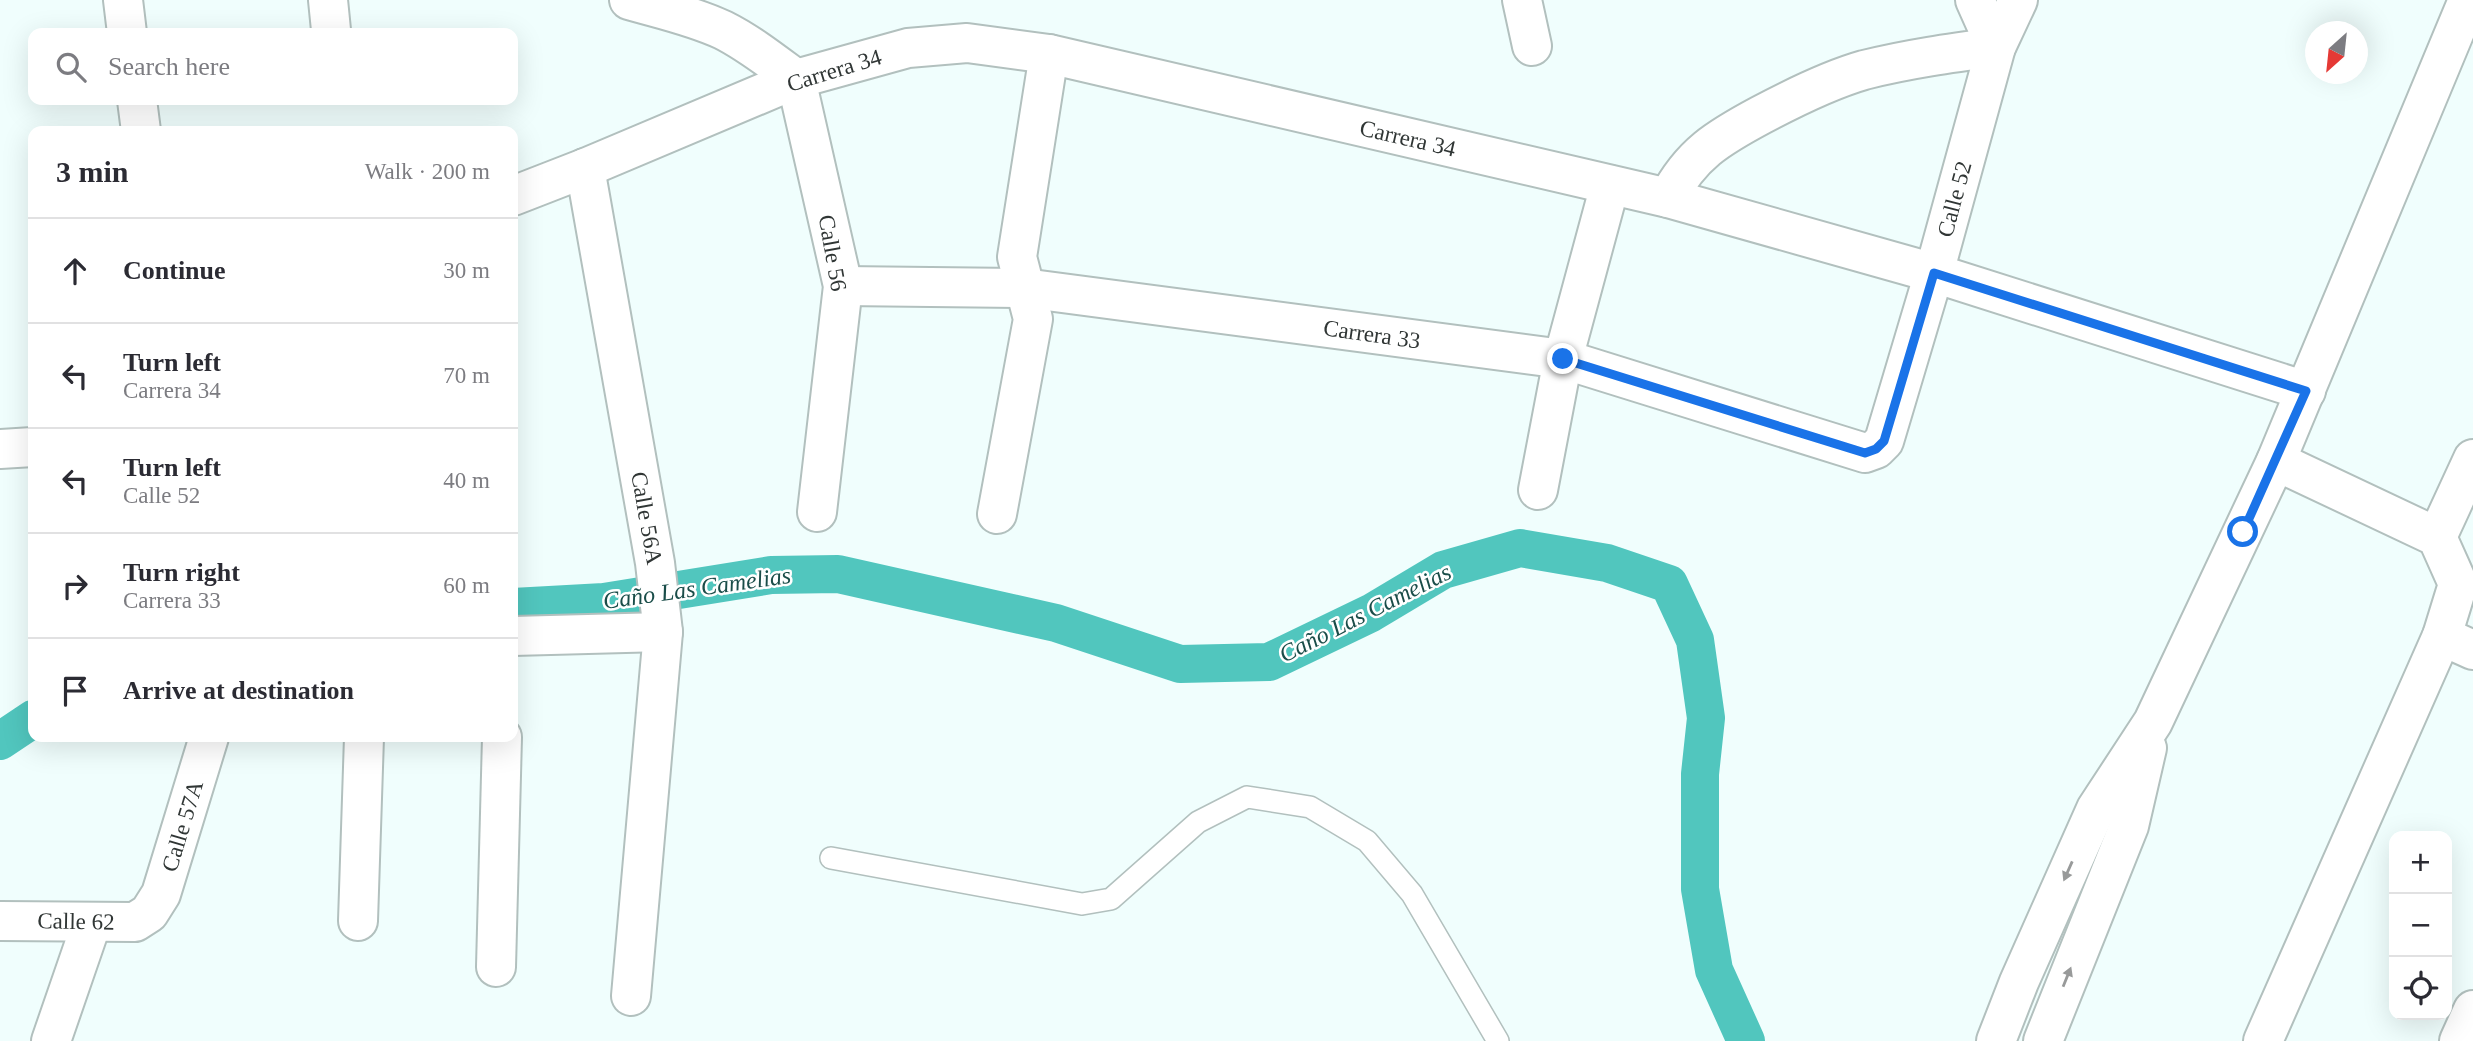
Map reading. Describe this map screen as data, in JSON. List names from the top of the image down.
{
  "streets": {
    "street": [
      "Carrera 34",
      "Calle 52",
      "Calle 56",
      "Carrera 33",
      "Calle 56A",
      "Calle 57A",
      "Calle 62"
    ]
  },
  "crossings": [
    ["Carrera 34", "Calle 52"],
    ["Carrera 34", "Calle 56"],
    ["Carrera 34", "Calle 56A"],
    ["Calle 52", "Carrera 33"],
    ["Calle 56", "Carrera 33"],
    ["Calle 57A", "Calle 62"]
  ],
  "water": ["Caño Las Camelias"],
  "north": "bottom left",
  "page": {
    "search": "Search here",
    "heading": ["3 min", "Walk · 200 m"],
    "list": [
      ["Continue", "30 m"],
      ["Turn left", "Carrera 34", "70 m"],
      ["Turn left", "Calle 52", "40 m"],
      ["Turn right", "Carrera 33", "60 m"],
      "Arrive at destination"
    ],
    "map_buttons": ["+", "−"]
  }
}
